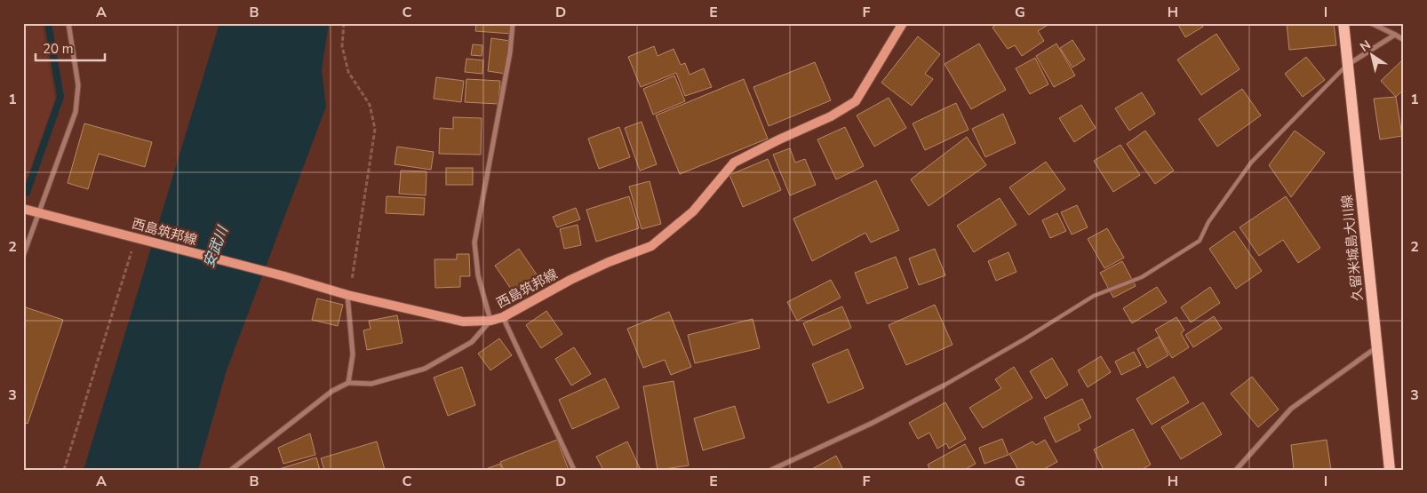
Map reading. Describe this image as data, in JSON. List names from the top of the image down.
{
  "streets": {
    "main road": ["西島筑邦線", "久留米城島大川線"]
  },
  "water": ["安武川"],
  "scale_bar": "20 m",
  "north": "top left",
  "grid": {
    "columns": [
      "A",
      "B",
      "C",
      "D",
      "E",
      "F",
      "G",
      "H",
      "I"
    ],
    "rows": ["1", "2", "3"]
  }
}
